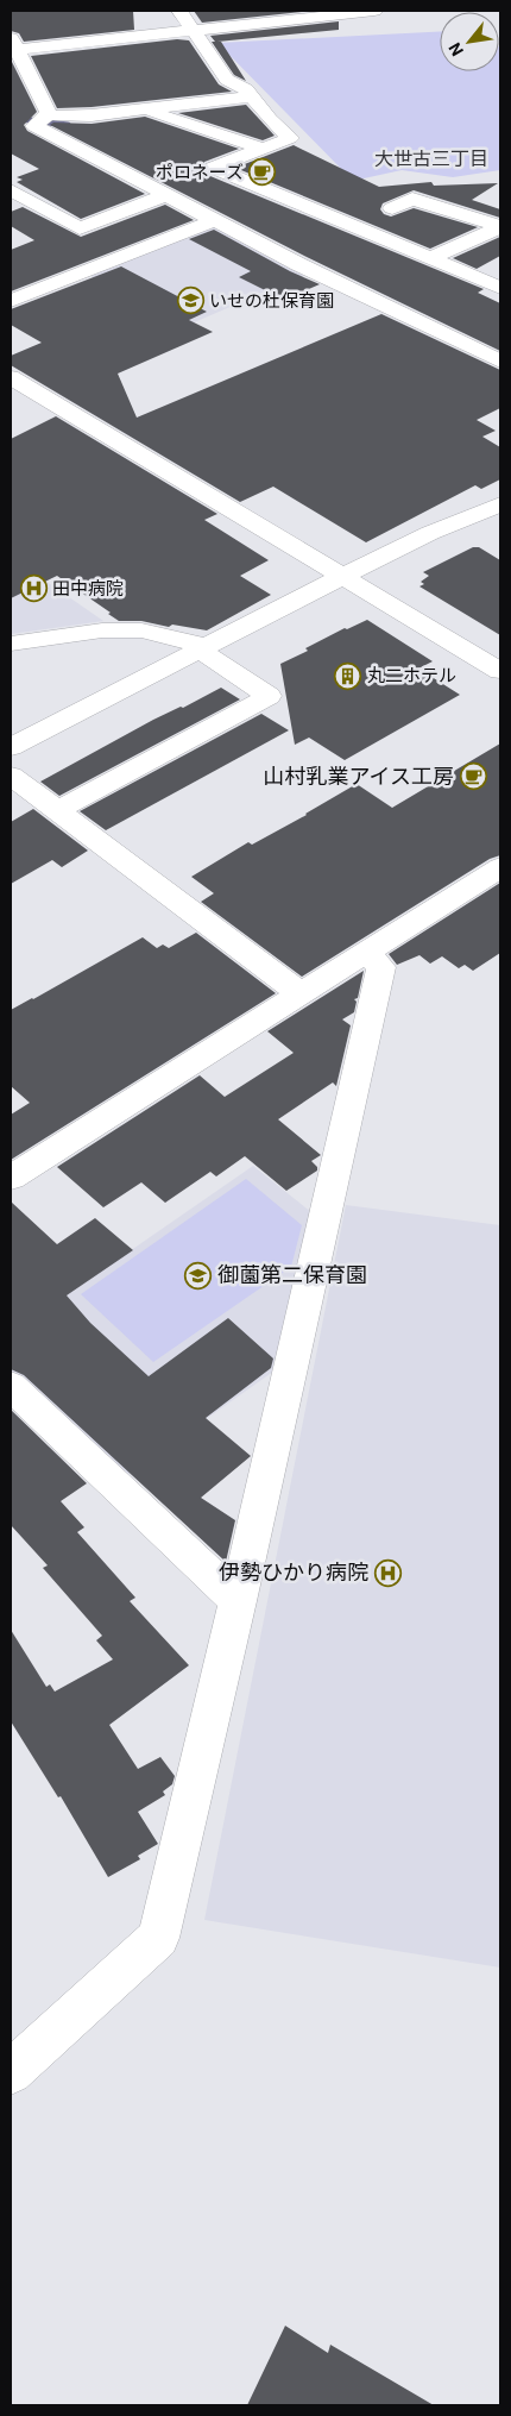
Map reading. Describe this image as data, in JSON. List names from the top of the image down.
{
  "districts": ["大世古三丁目"],
  "places": {
    "cafe": ["ポロネーズ", "山村乳業アイス工房"],
    "school or university": ["いせの杜保育園", "御薗第二保育園"],
    "hospital": ["田中病院", "伊勢ひかり病院"],
    "building": ["丸二ホテル"]
  },
  "north": "bottom left"
}
